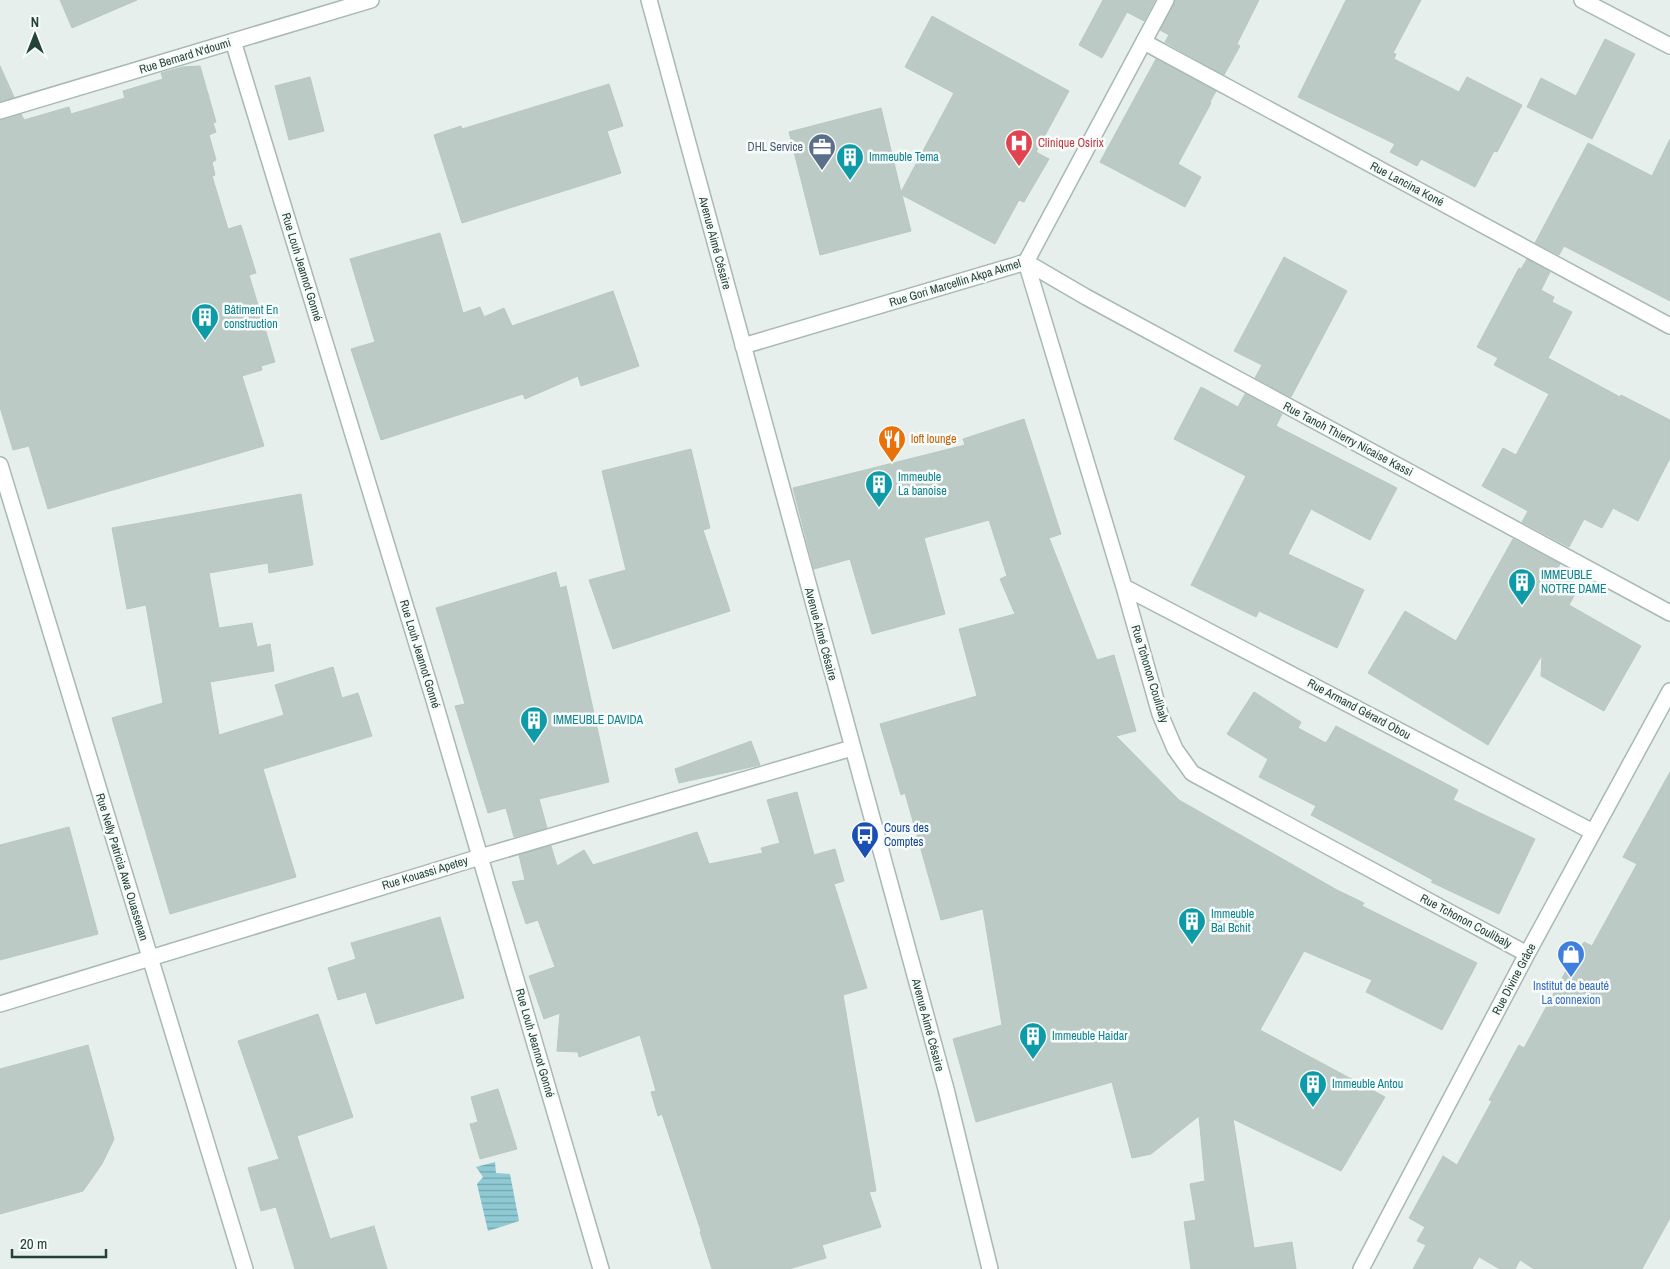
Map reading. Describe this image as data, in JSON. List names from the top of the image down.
{
  "streets": {
    "street": [
      "Rue Bernard N'doumi",
      "Rue Lancina Koné",
      "Avenue Aimé Césaire",
      "Rue Louh Jeannot Gonné",
      "Rue Gori Marcellin Akpa Akmel",
      "Rue Tanoh Thierry Nicaise Kassi",
      "Rue Tchonon Coulibaly",
      "Rue Armand Gérard Obou",
      "Rue Nelly Patricia Awa Ouassenan",
      "Rue Kouassi Apetey",
      "Rue Divine Grâce"
    ]
  },
  "crossings": [
    ["Rue Bernard N'doumi", "Rue Louh Jeannot Gonné"],
    ["Rue Lancina Koné", "Rue Gori Marcellin Akpa Akmel"],
    ["Avenue Aimé Césaire", "Rue Gori Marcellin Akpa Akmel"],
    ["Avenue Aimé Césaire", "Rue Kouassi Apetey"],
    ["Rue Louh Jeannot Gonné", "Rue Kouassi Apetey"],
    ["Rue Gori Marcellin Akpa Akmel", "Rue Tanoh Thierry Nicaise Kassi"],
    ["Rue Gori Marcellin Akpa Akmel", "Rue Tchonon Coulibaly"],
    ["Rue Tanoh Thierry Nicaise Kassi", "Rue Tchonon Coulibaly"],
    ["Rue Tchonon Coulibaly", "Rue Armand Gérard Obou"],
    ["Rue Tchonon Coulibaly", "Rue Divine Grâce"],
    ["Rue Armand Gérard Obou", "Rue Divine Grâce"],
    ["Rue Nelly Patricia Awa Ouassenan", "Rue Kouassi Apetey"]
  ],
  "places": {
    "hospital": ["Clinique Osirix"],
    "office": ["DHL Service"],
    "building": [
      "Immeuble Tema",
      "Bâtiment En construction",
      "Immeuble La banoise",
      "IMMEUBLE NOTRE DAME",
      "IMMEUBLE DAVIDA",
      "Immeuble Bal Bchit",
      "Immeuble Haidar",
      "Immeuble Antou"
    ],
    "restaurant": ["loft lounge"],
    "bus stop": ["Cours des Comptes"],
    "shop": ["Institut de beauté La connexion"]
  },
  "scale_bar": "20 m",
  "north": "top"
}
